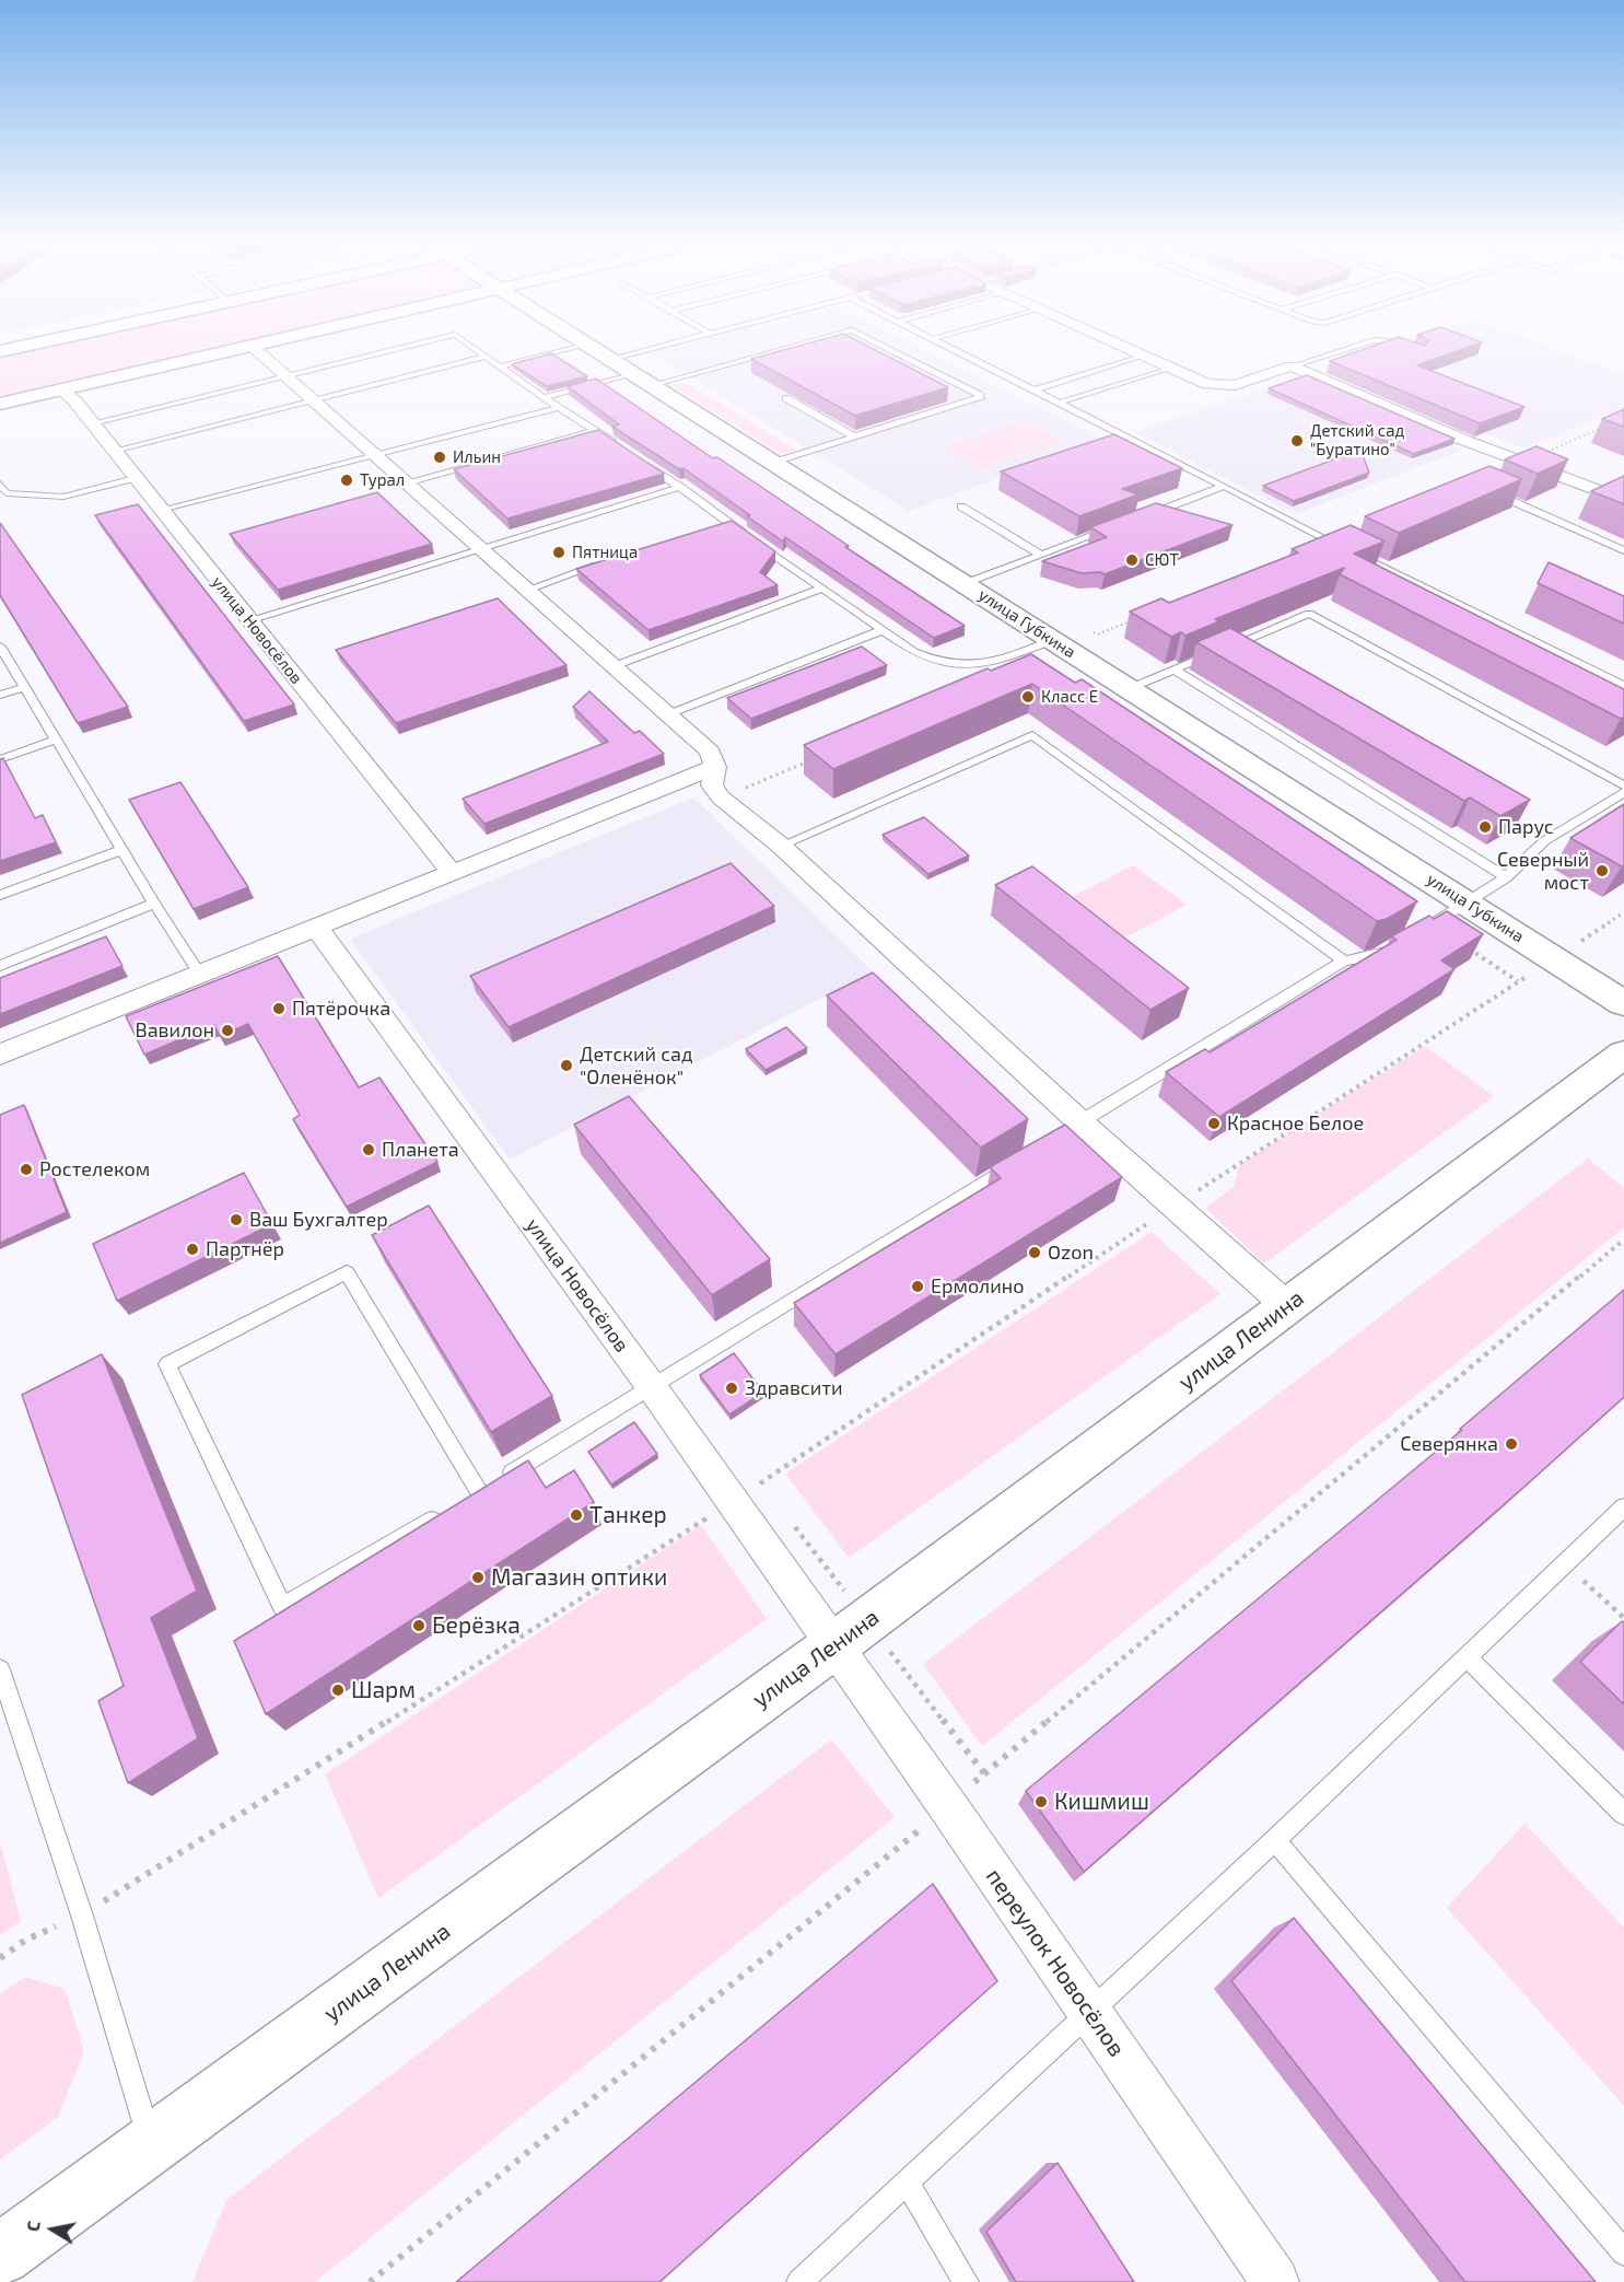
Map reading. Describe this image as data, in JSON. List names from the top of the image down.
{
  "streets": {
    "main road": ["улица Губкина", "улица Ленина"],
    "street": ["улица Новосёлов", "переулок Новосёлов"]
  },
  "crossings": [
    ["улица Новосёлов", "улица Ленина"],
    ["улица Новосёлов", "переулок Новосёлов"],
    ["улица Ленина", "переулок Новосёлов"]
  ],
  "places": [
    "Детский сад \"Буратино\"",
    "Ильин",
    "Турал",
    "Пятница",
    "СЮТ",
    "Класс Е",
    "Парус",
    "Северный мост",
    "Пятёрочка",
    "Вавилон",
    "Детский сад \"Оленёнок\"",
    "Красное Белое",
    "Планета",
    "Ростелеком",
    "Ваш Бухгалтер",
    "Партнёр",
    "Ozon",
    "Ермолино",
    "Здравсити",
    "Северянка",
    "Танкер",
    "Магазин оптики",
    "Берёзка",
    "Шарм",
    "Кишмиш"
  ],
  "north": "left"
}
